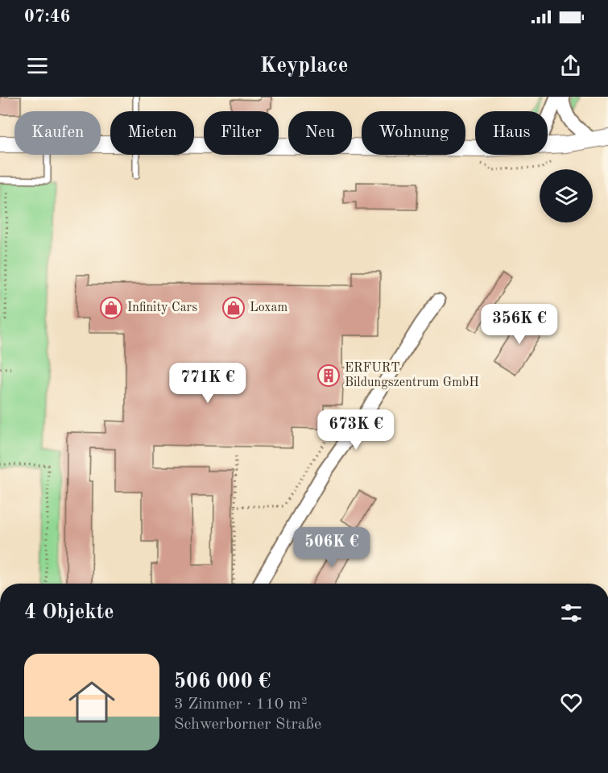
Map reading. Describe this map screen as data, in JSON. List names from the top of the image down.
{
  "places": {
    "shop": ["Infinity Cars", "Loxam"],
    "building": ["ERFURT Bildungszentrum GmbH"]
  },
  "page": {
    "status": "07:46",
    "header": "Keyplace",
    "chip": [
      "Kaufen",
      "Mieten",
      "Filter",
      "Neu",
      "Wohnung",
      "Haus"
    ],
    "price": [
      "356K €",
      "771K €",
      "673K €",
      "506K €"
    ],
    "heading": "4 Objekte",
    "list": [
      {
        "name": "506 000 €",
        "note": "3 Zimmer · 110 m² · Schwerborner Straße"
      }
    ]
  }
}
